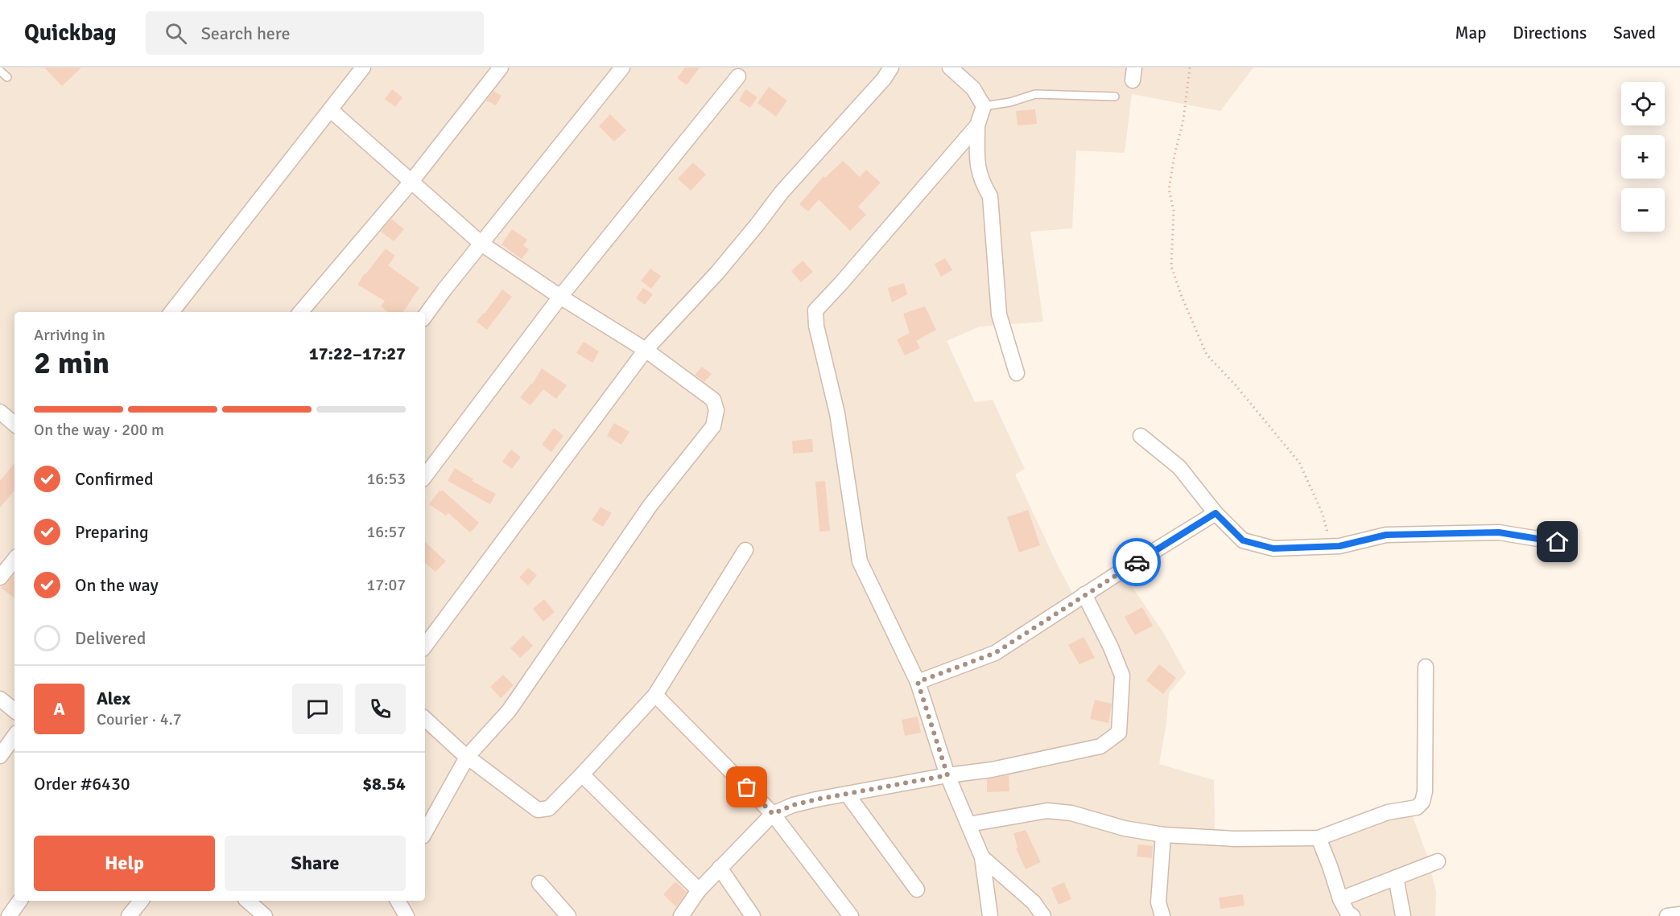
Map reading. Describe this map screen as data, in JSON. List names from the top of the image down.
{
  "page": {
    "header": "Quickbag",
    "search": "Search here",
    "nav": ["Map", "Directions", "Saved"],
    "map_buttons": ["+", "−"],
    "heading": ["2 min", "Arriving in", "17:22–17:27"],
    "panel": [
      "Alex",
      "Courier · 4.7",
      "Order #6430",
      "$8.54"
    ],
    "bar": "On the way · 200 m",
    "list": [
      ["Confirmed", "16:53"],
      ["Preparing", "16:57"],
      ["On the way", "17:07"],
      "Delivered"
    ],
    "round": "A",
    "buttons": ["Help", "Share"]
  }
}
